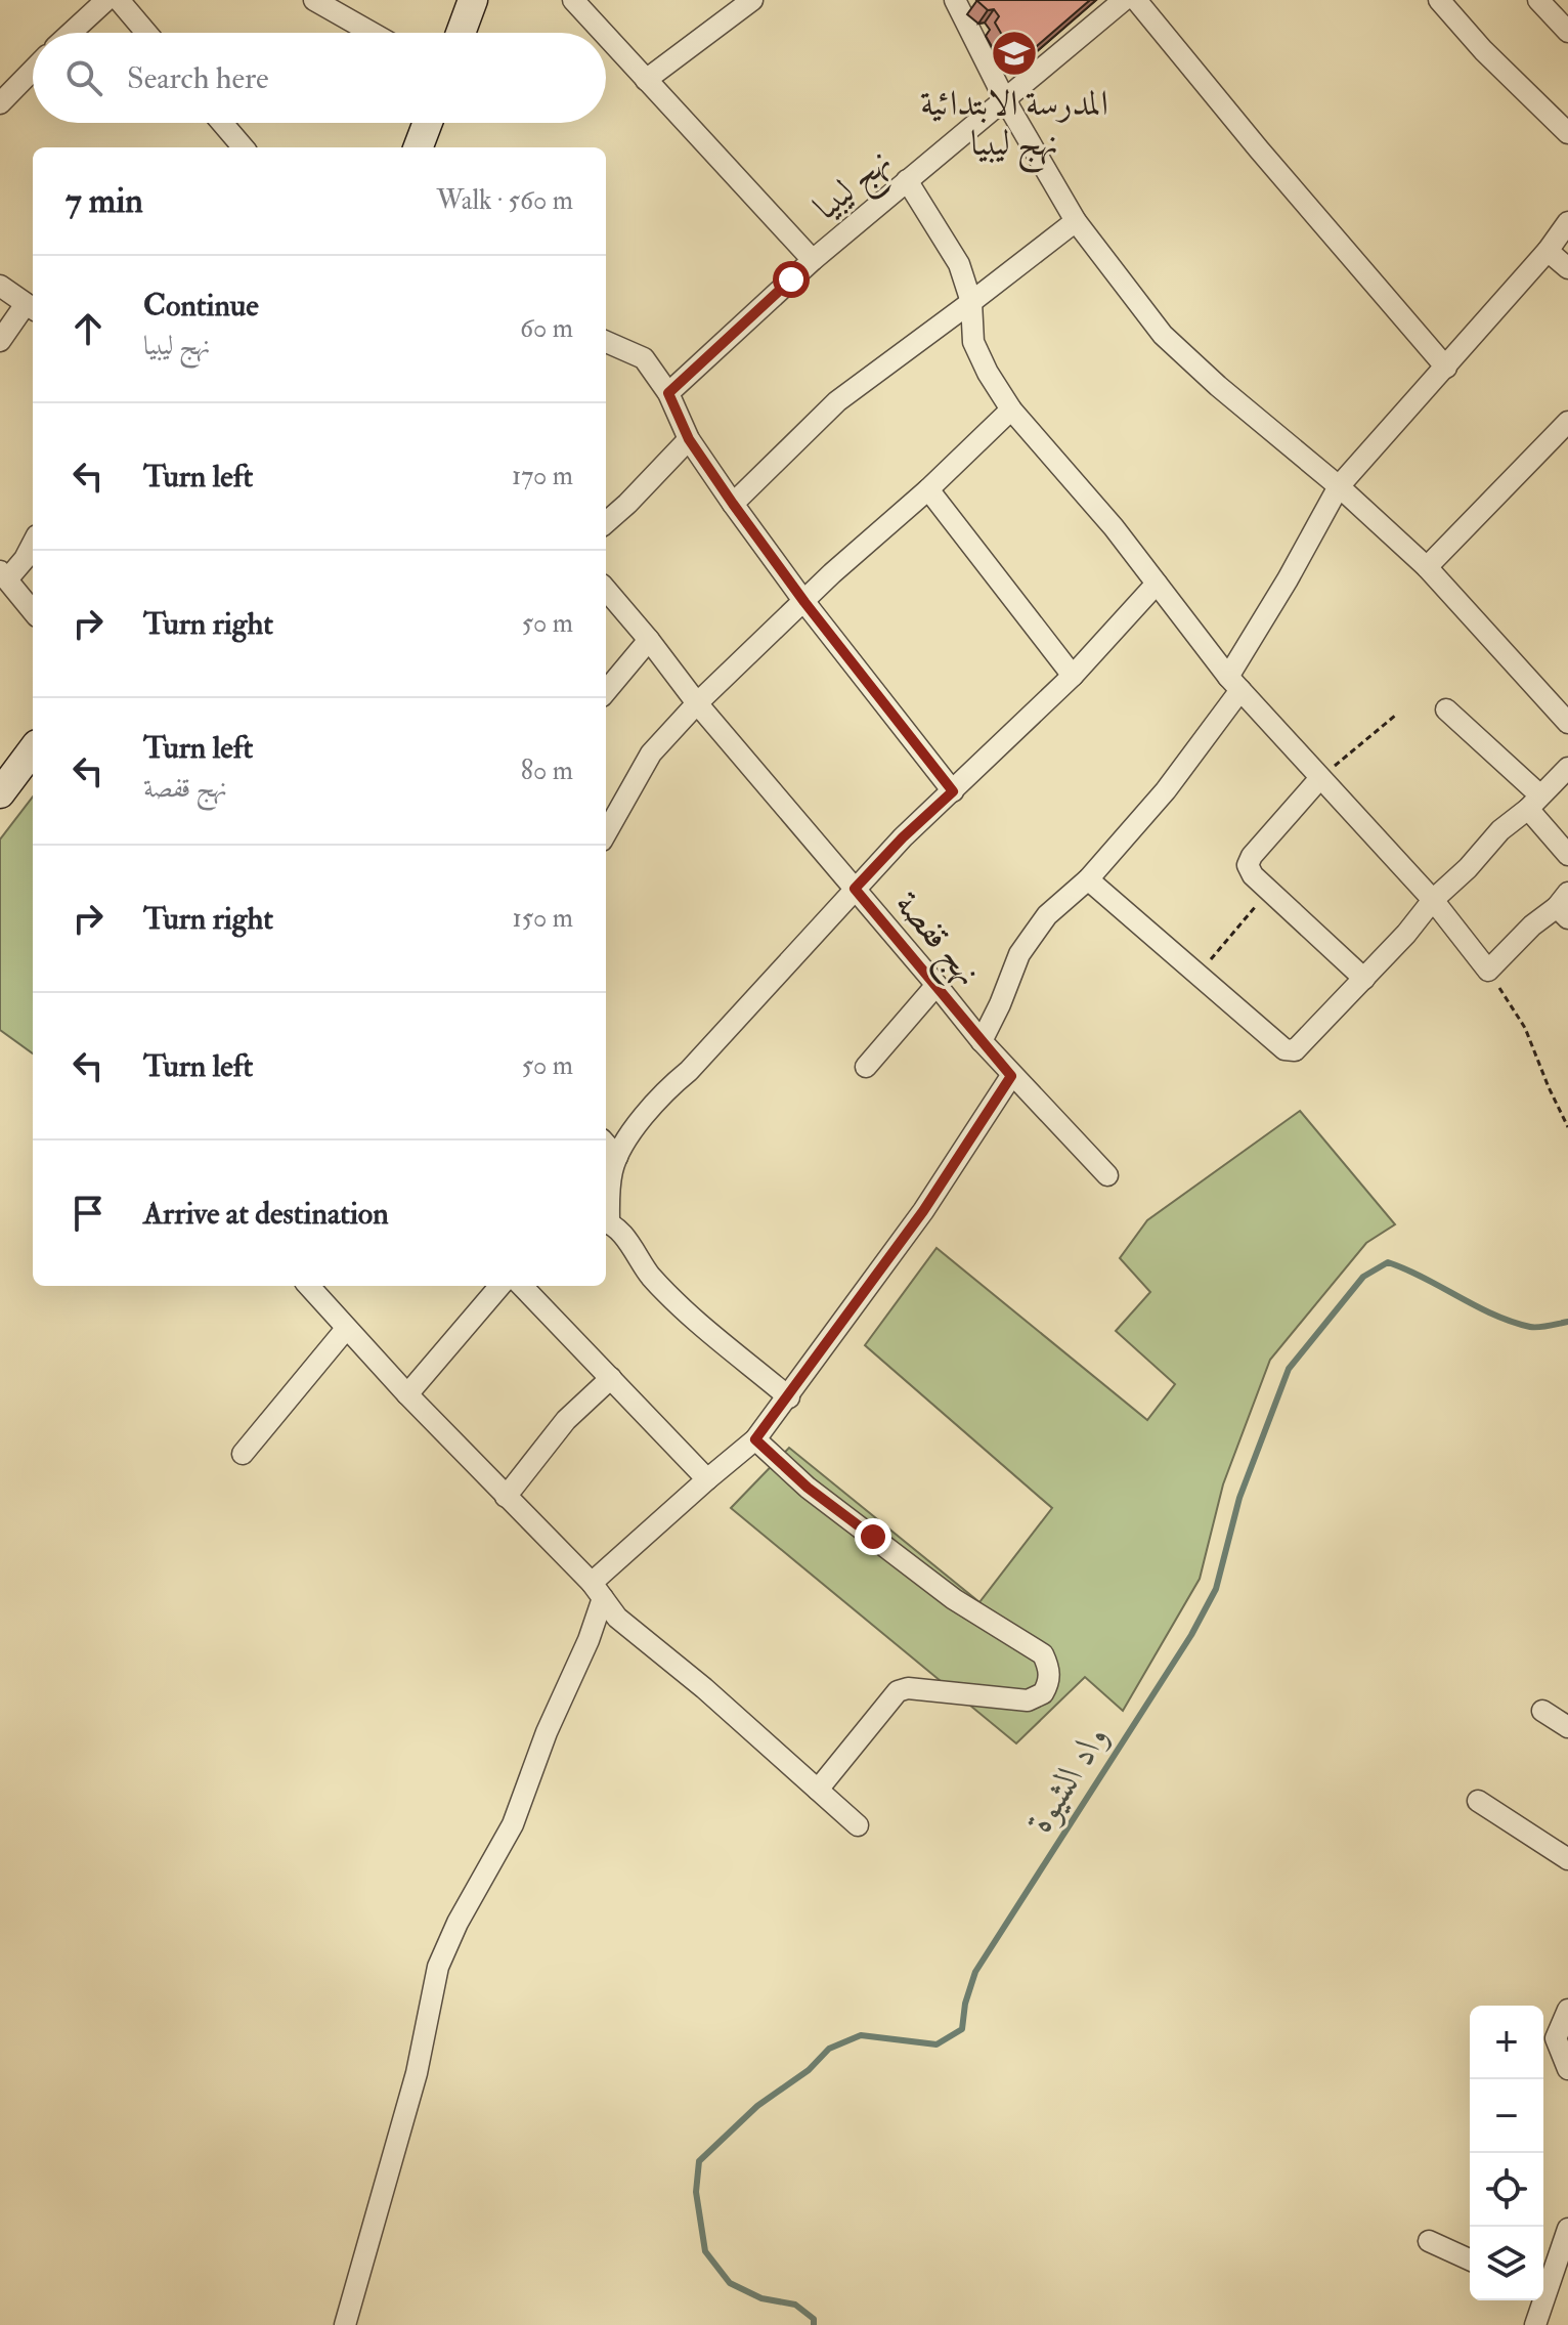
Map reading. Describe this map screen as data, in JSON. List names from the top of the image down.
{
  "streets": {
    "street": ["نهج ليبيا", "نهج قفصة"]
  },
  "water": ["واد الشيوة"],
  "places": {
    "school or university": ["المدرسة الابتدائية نهج ليبيا"]
  },
  "page": {
    "search": "Search here",
    "heading": ["7 min", "Walk · 560 m"],
    "list": [
      ["Continue", "نهج ليبيا", "60 m"],
      ["Turn left", "170 m"],
      ["Turn right", "50 m"],
      ["Turn left", "نهج قفصة", "80 m"],
      ["Turn right", "150 m"],
      ["Turn left", "50 m"],
      "Arrive at destination"
    ],
    "map_buttons": ["+", "−"]
  }
}
